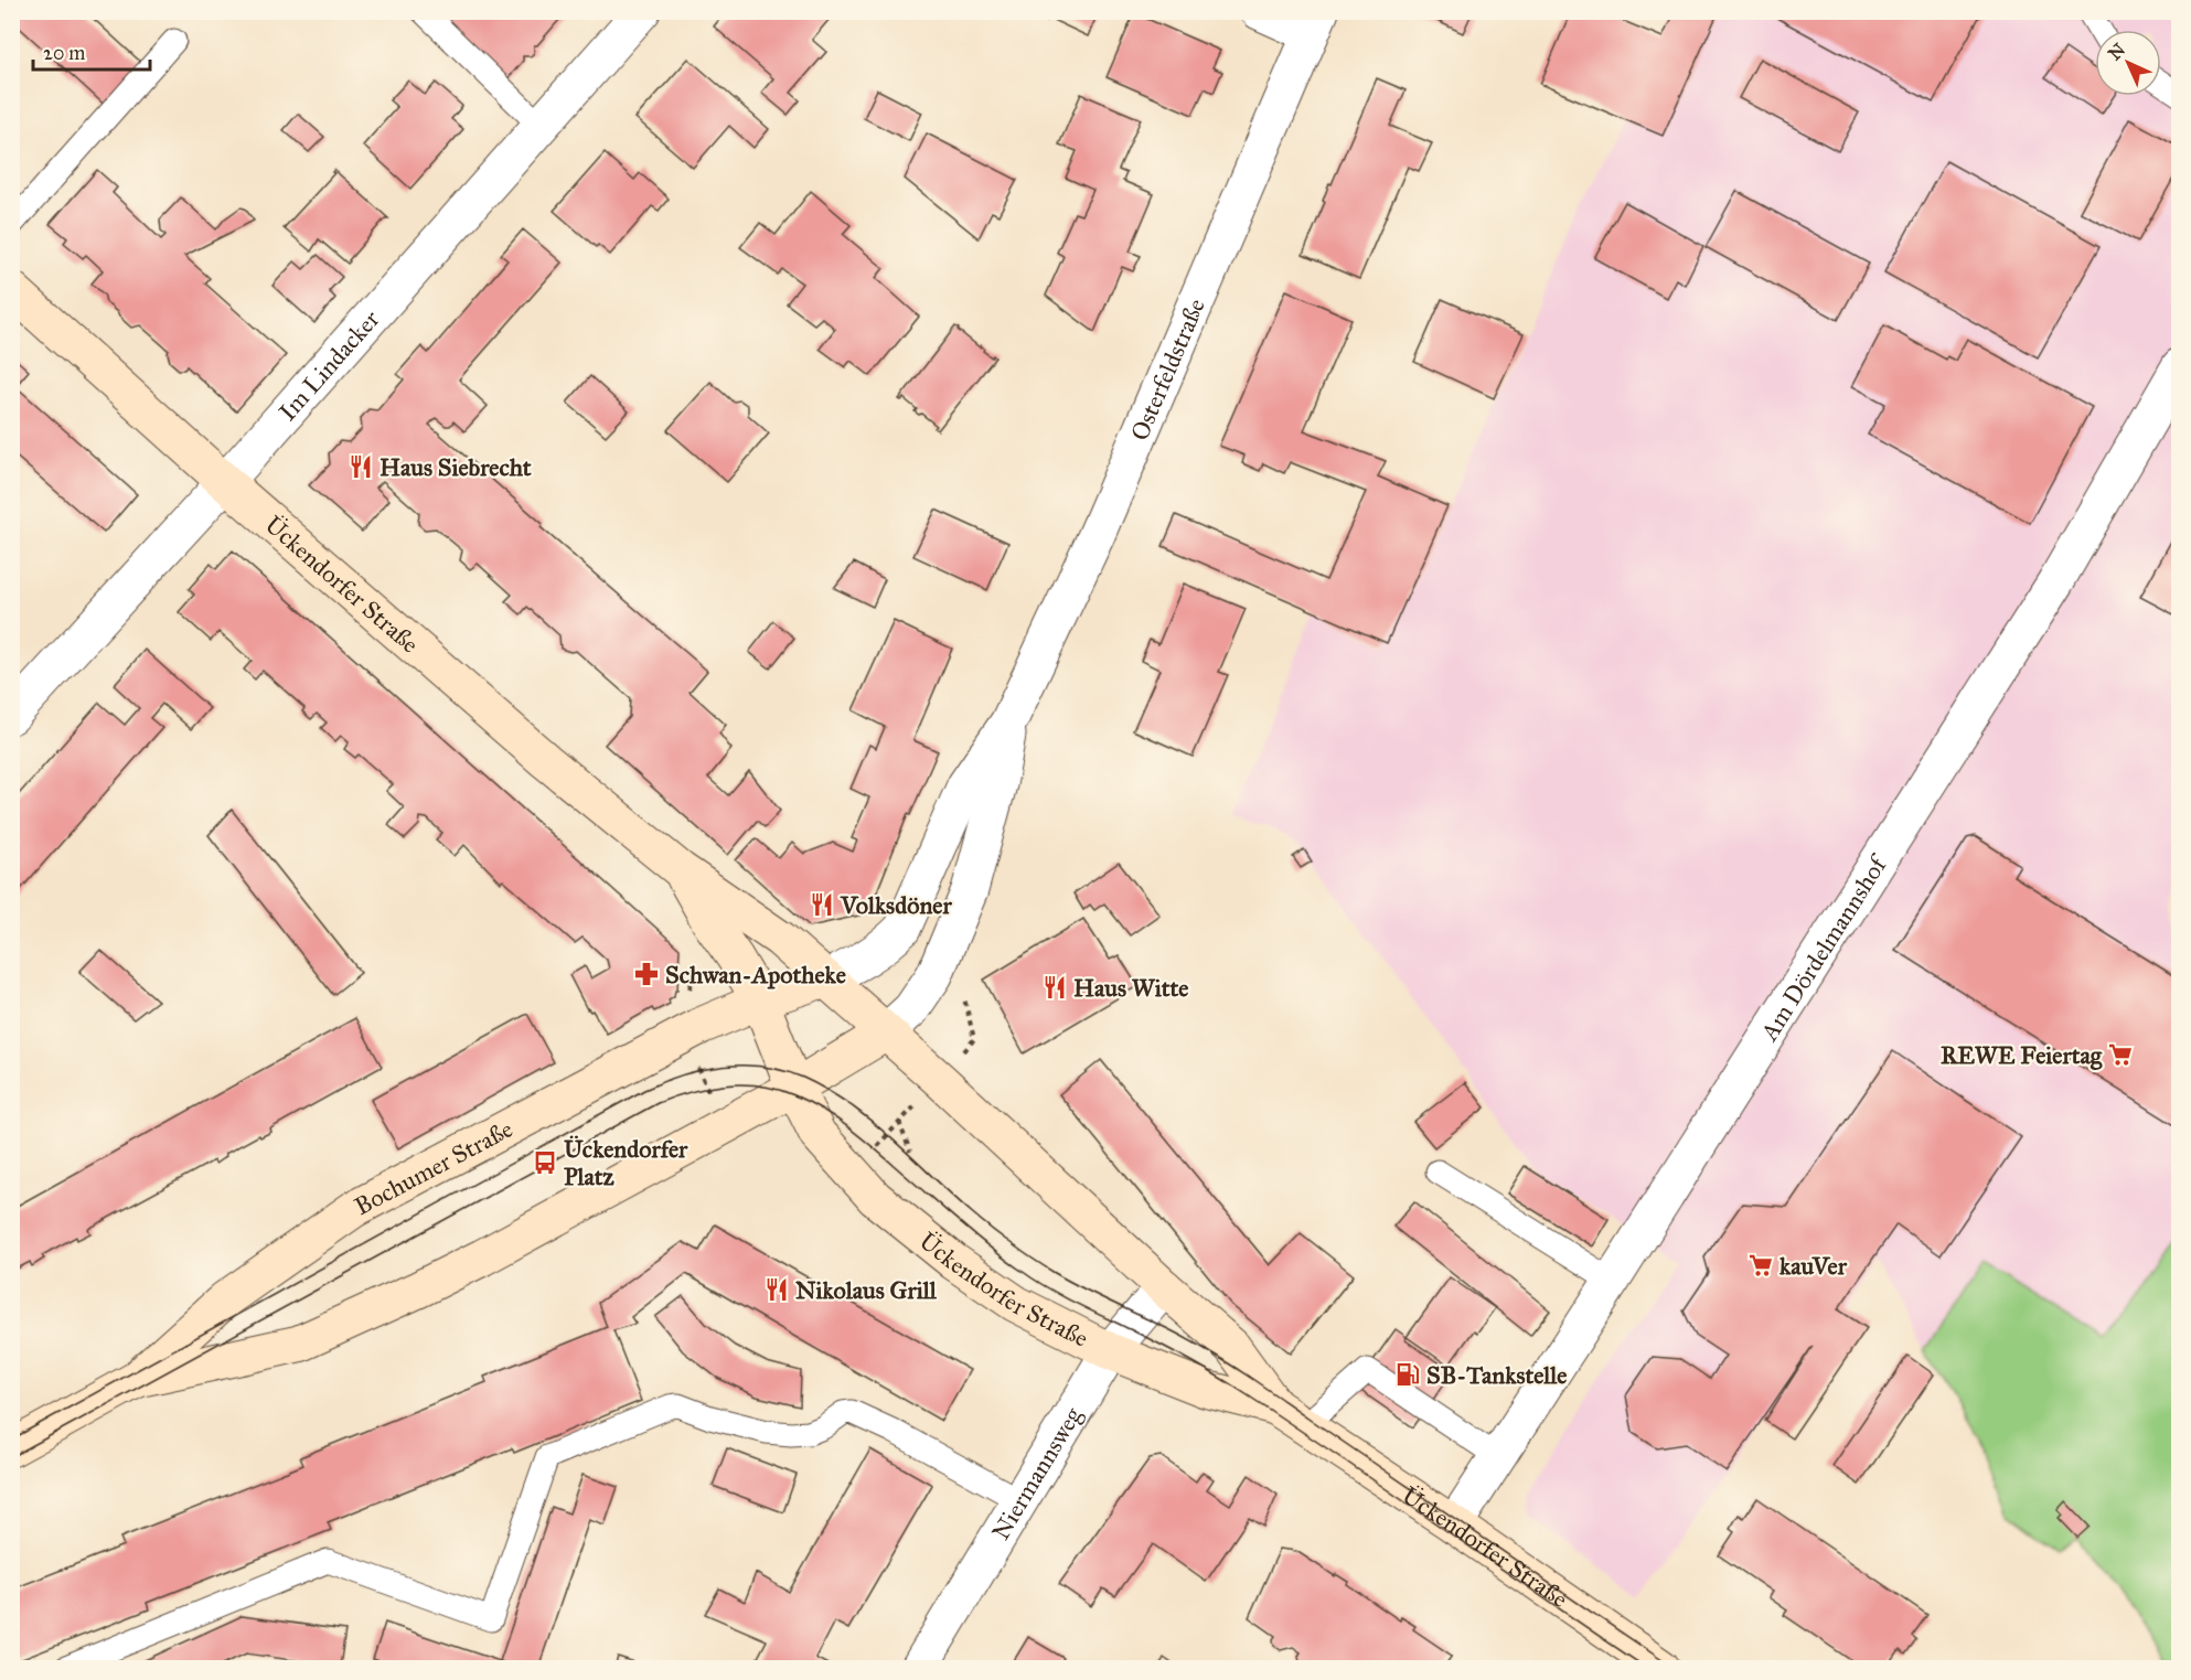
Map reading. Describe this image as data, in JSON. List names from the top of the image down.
{
  "streets": {
    "main road": ["Ückendorfer Straße", "Bochumer Straße"],
    "street": [
      "Im Lindacker",
      "Osterfeldstraße",
      "Am Dördelmannshof",
      "Niermannsweg"
    ]
  },
  "crossings": [
    ["Im Lindacker", "Ückendorfer Straße"],
    ["Osterfeldstraße", "Ückendorfer Straße"],
    ["Osterfeldstraße", "Bochumer Straße"],
    ["Ückendorfer Straße", "Am Dördelmannshof"],
    ["Ückendorfer Straße", "Bochumer Straße"],
    ["Ückendorfer Straße", "Niermannsweg"]
  ],
  "places": {
    "restaurant": [
      "Haus Siebrecht",
      "Volksdöner",
      "Haus Witte",
      "Nikolaus Grill"
    ],
    "pharmacy": ["Schwan-Apotheke"],
    "supermarket": ["REWE Feiertag", "kauVer"],
    "bus stop": ["Ückendorfer Platz"],
    "fuel station": ["SB-Tankstelle"]
  },
  "scale_bar": "20 m",
  "north": "top left"
}
